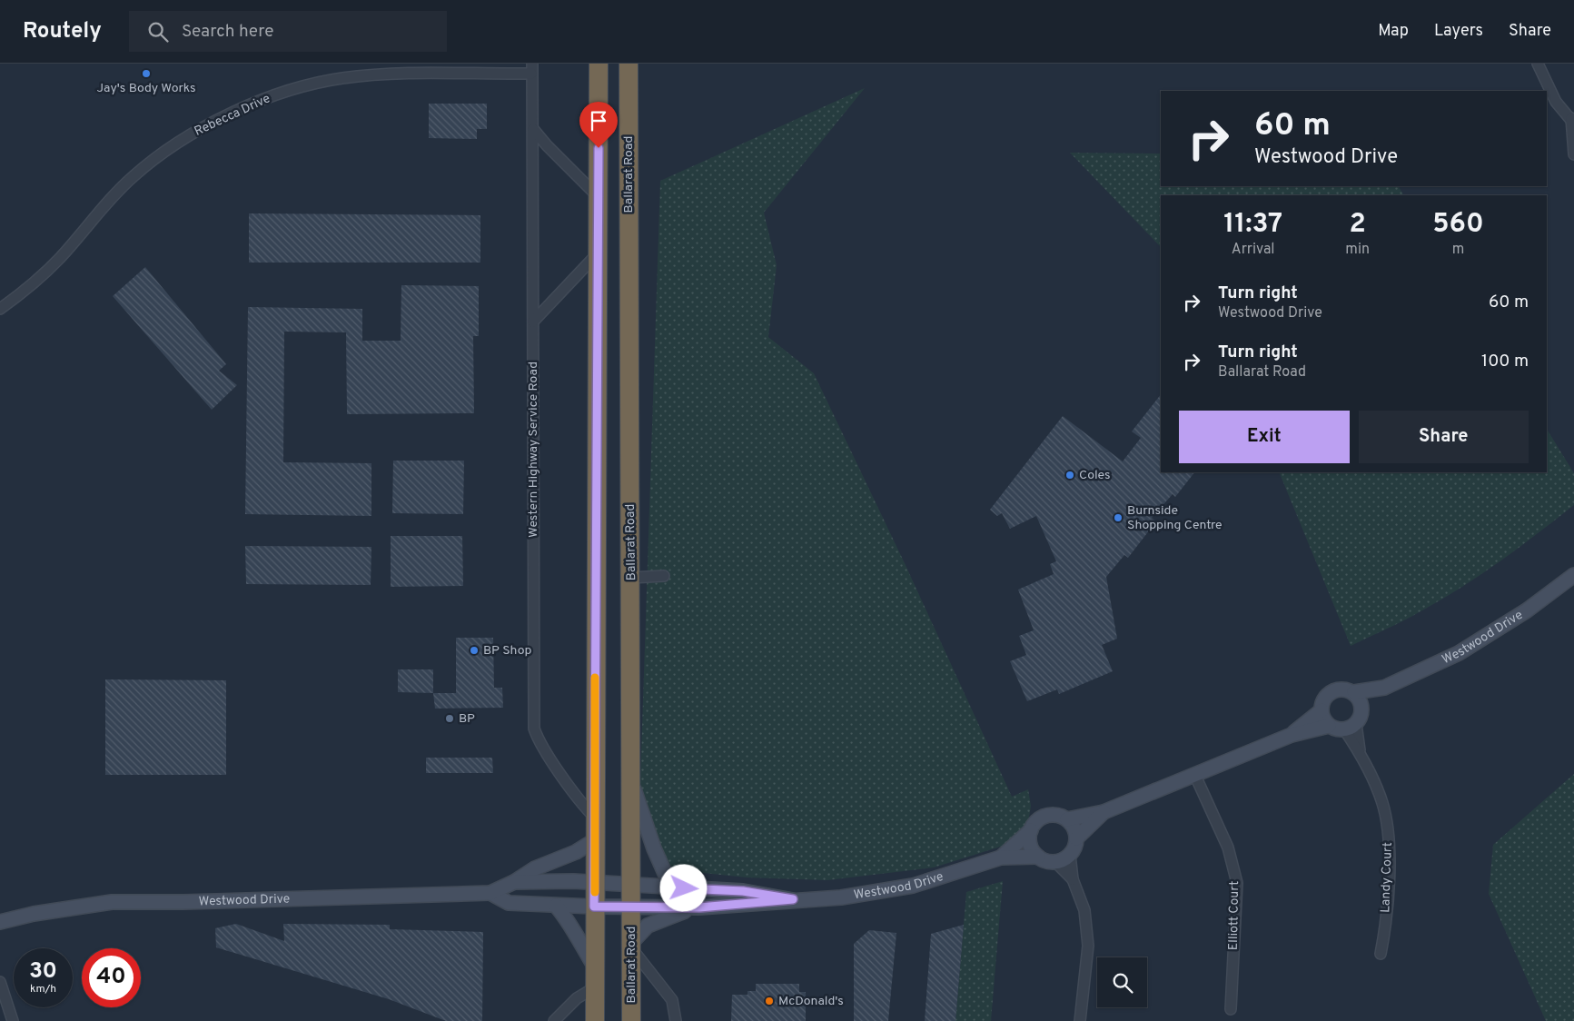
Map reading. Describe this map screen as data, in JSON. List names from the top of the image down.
{
  "streets": {
    "highway": ["Ballarat Road"],
    "street": [
      "Rebecca Drive",
      "Western Highway Service Road",
      "Westwood Drive",
      "Landy Court",
      "Elliott Court"
    ]
  },
  "crossings": [
    ["Rebecca Drive", "Western Highway Service Road"],
    ["Ballarat Road", "Westwood Drive"],
    ["Westwood Drive", "Landy Court"]
  ],
  "places": [
    "Jay's Body Works",
    "Coles",
    "Burnside Shopping Centre",
    "BP Shop",
    "BP",
    "McDonald's"
  ],
  "page": {
    "header": "Routely",
    "search": "Search here",
    "nav": ["Map", "Layers", "Share"],
    "turn": ["60 m", "Westwood Drive"],
    "eta": [
      "11:37",
      "Arrival",
      "2",
      "min",
      "560",
      "m"
    ],
    "list": [
      {
        "name": "Turn right",
        "note": "Westwood Drive",
        "value": "60 m"
      },
      {
        "name": "Turn right",
        "note": "Ballarat Road",
        "value": "100 m"
      }
    ],
    "buttons": ["Exit", "Share"],
    "speed": "30 km/h",
    "limit": "40"
  }
}
